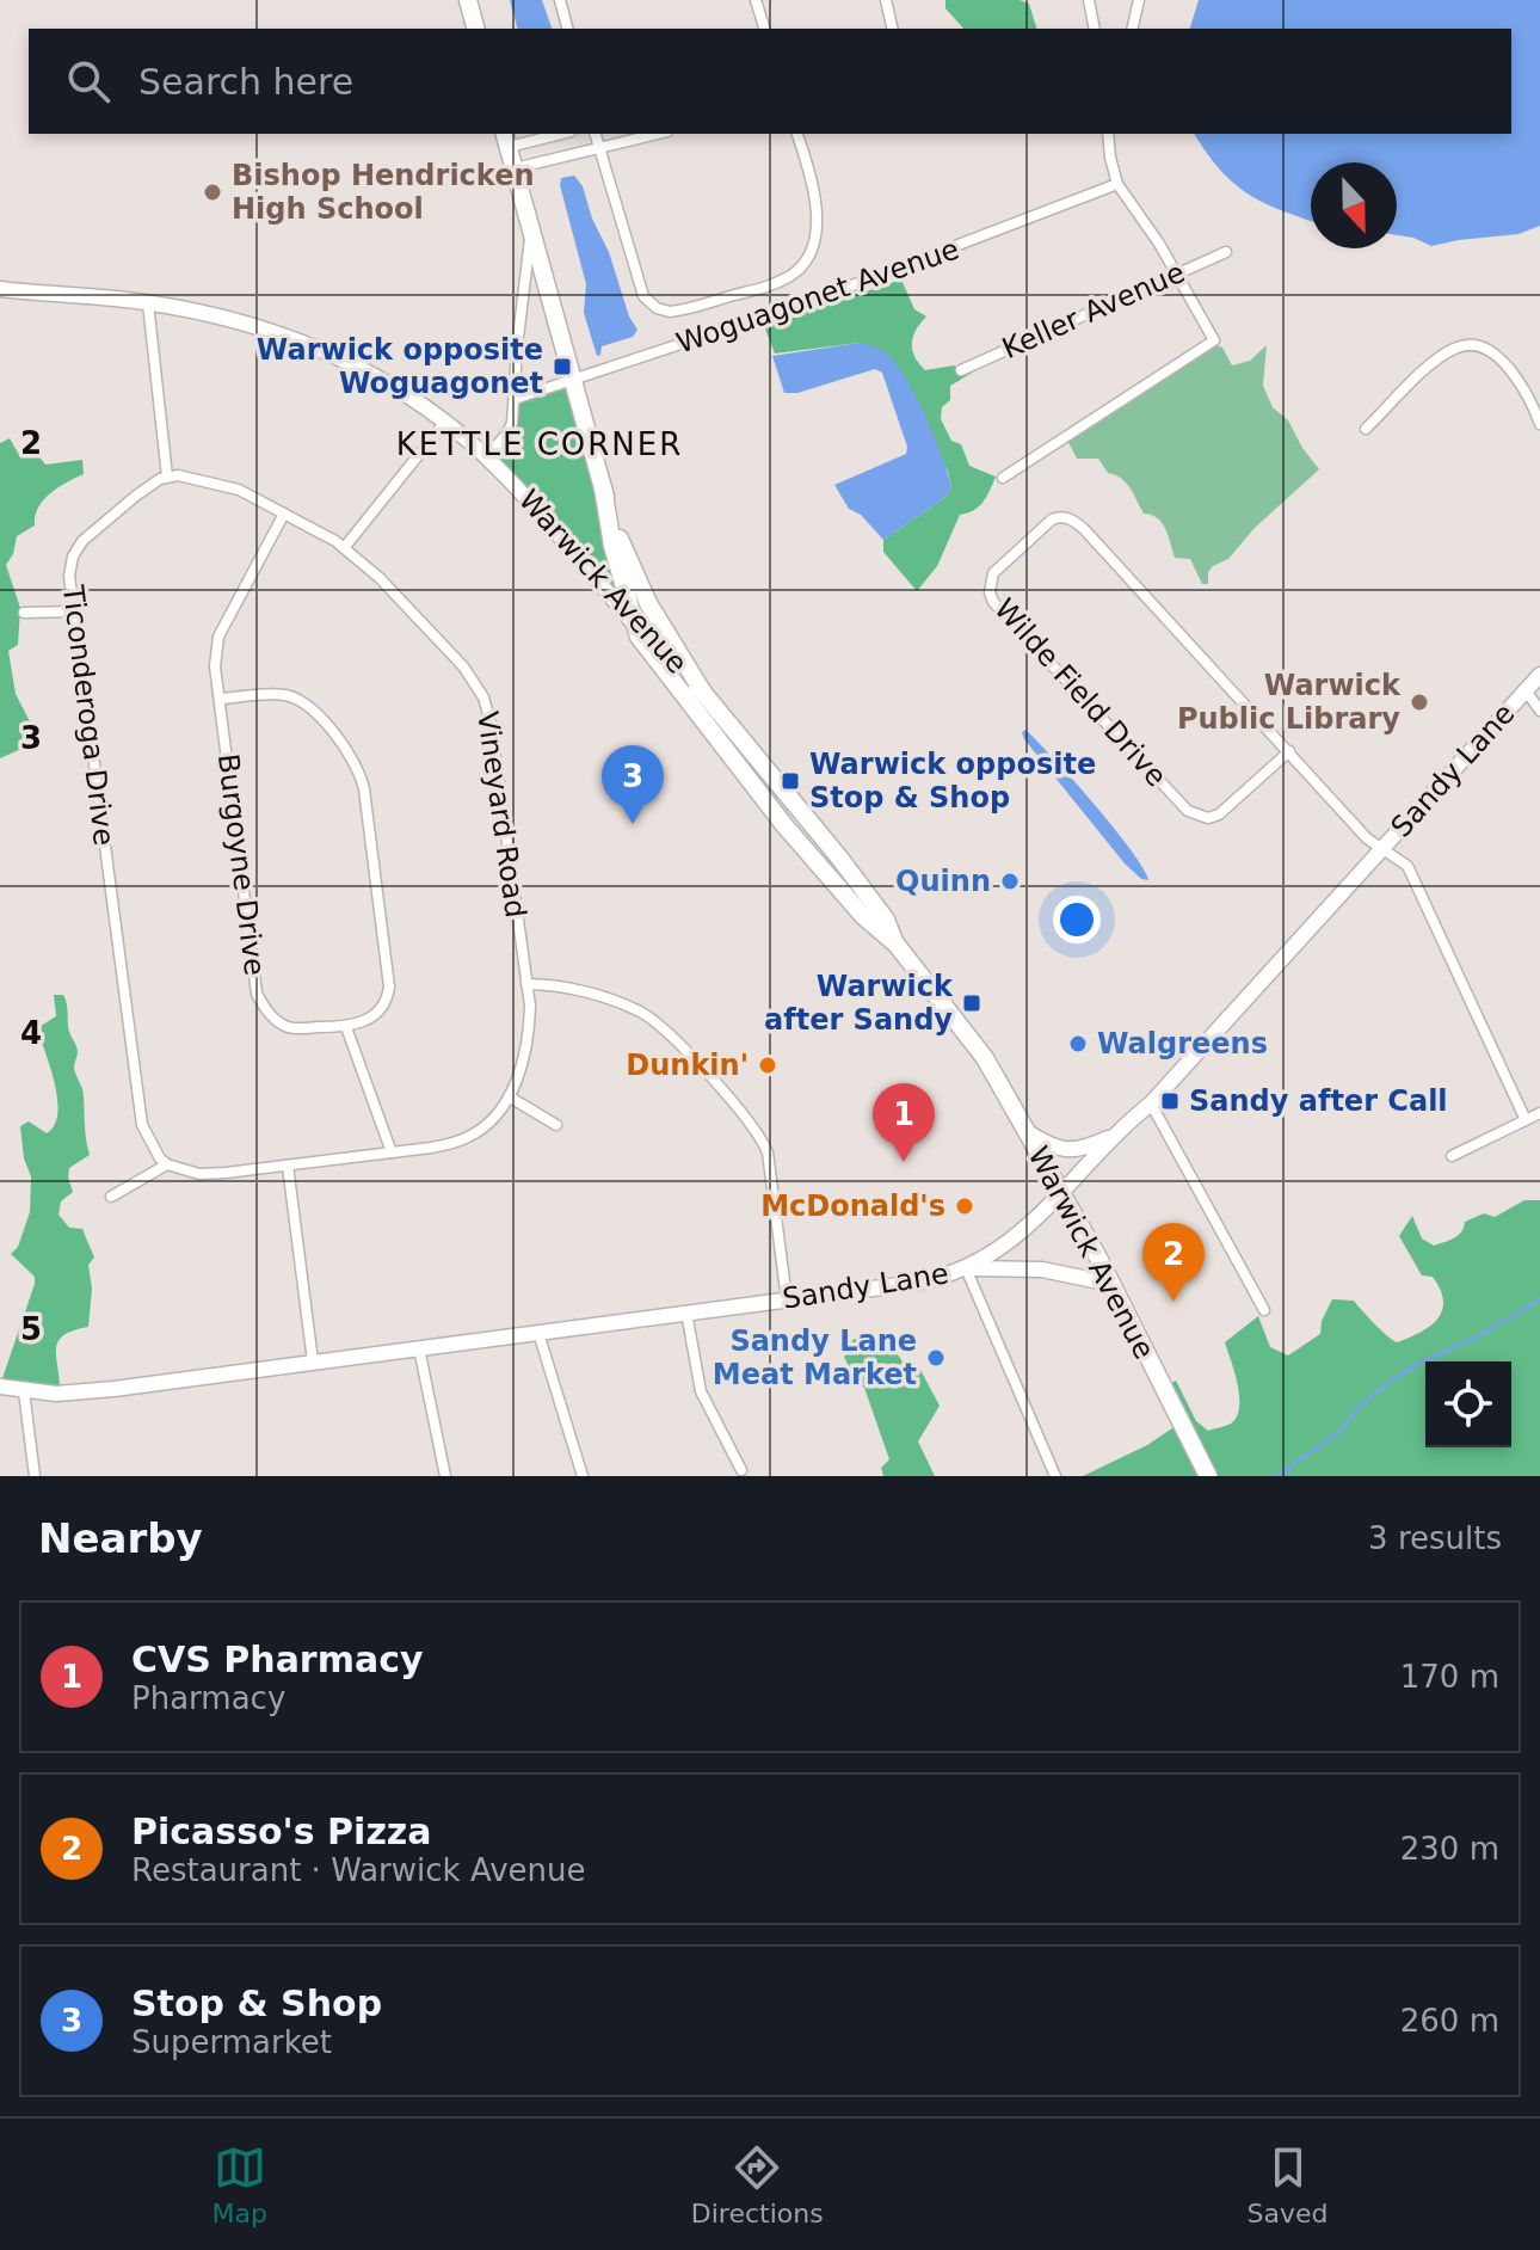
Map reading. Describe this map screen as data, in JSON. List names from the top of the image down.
{
  "streets": {
    "main road": ["Warwick Avenue", "Sandy Lane"],
    "street": [
      "Woguagonet Avenue",
      "Keller Avenue",
      "Wilde Field Drive",
      "Ticonderoga Drive",
      "Vineyard Road",
      "Burgoyne Drive"
    ]
  },
  "crossings": [
    ["Warwick Avenue", "Sandy Lane"],
    ["Wilde Field Drive", "Sandy Lane"],
    ["Ticonderoga Drive", "Vineyard Road"],
    ["Vineyard Road", "Burgoyne Drive"]
  ],
  "districts": ["KETTLE CORNER"],
  "places": {
    "other": [
      "Bishop Hendricken High School",
      "Warwick Public Library",
      "Quinn",
      "Walgreens",
      "Dunkin'",
      "McDonald's",
      "Sandy Lane Meat Market"
    ],
    "transit": [
      "Warwick opposite Woguagonet",
      "Warwick opposite Stop & Shop",
      "Warwick after Sandy",
      "Sandy after Call"
    ]
  },
  "north": "bottom",
  "page": {
    "search": "Search here",
    "pins": ["3", "1", "2"],
    "heading": ["Nearby", "3 results"],
    "list": [
      {
        "mark": "1",
        "name": "CVS Pharmacy",
        "note": "Pharmacy",
        "value": "170 m"
      },
      {
        "mark": "2",
        "name": "Picasso's Pizza",
        "note": "Restaurant · Warwick Avenue",
        "value": "230 m"
      },
      {
        "mark": "3",
        "name": "Stop & Shop",
        "note": "Supermarket",
        "value": "260 m"
      }
    ],
    "nav": ["Map", "Directions", "Saved"]
  },
  "grid": {
    "rows": [
      "2",
      "3",
      "4",
      "5"
    ]
  }
}
